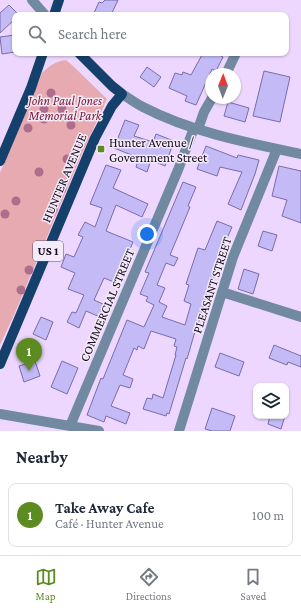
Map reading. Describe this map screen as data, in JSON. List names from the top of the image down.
{
  "streets": {
    "main road": ["HUNTER AVENUE", "US 1"],
    "street": ["PLEASANT STREET", "COMMERCIAL STREET"]
  },
  "parks": ["John Paul Jones Memorial Park"],
  "places": {
    "transit": ["Hunter Avenue / Government Street"]
  },
  "north": "top",
  "page": {
    "search": "Search here",
    "pins": "1",
    "heading": "Nearby",
    "list": [
      {
        "mark": "1",
        "name": "Take Away Cafe",
        "note": "Café · Hunter Avenue",
        "value": "100 m"
      }
    ],
    "nav": ["Map", "Directions", "Saved"]
  }
}
